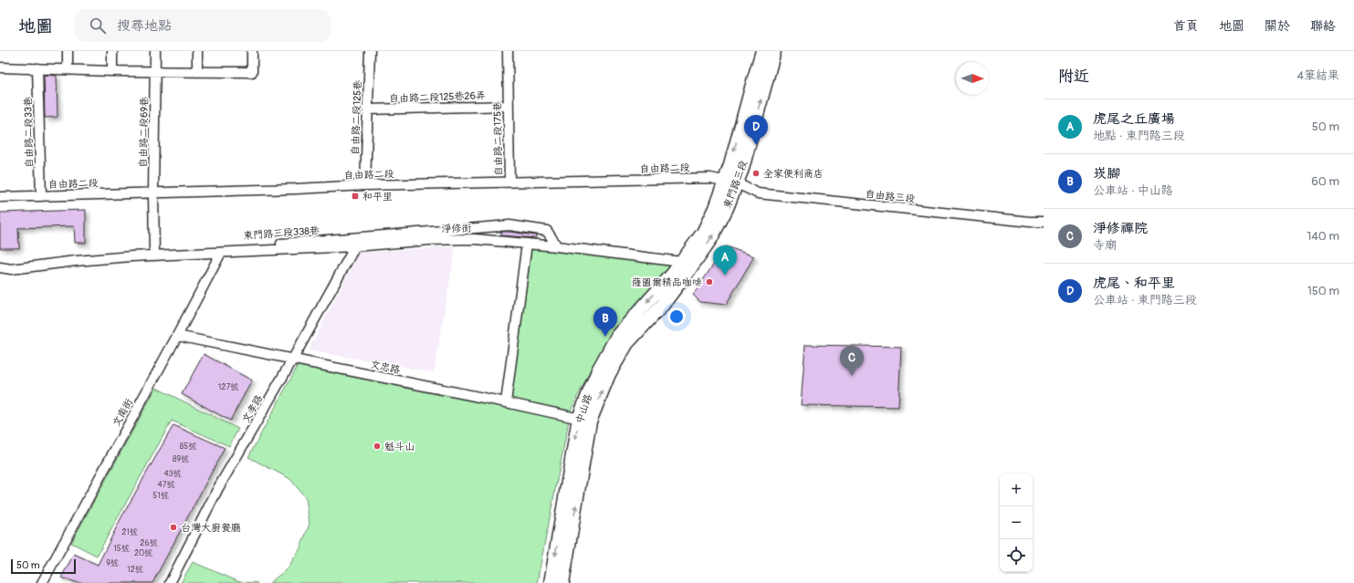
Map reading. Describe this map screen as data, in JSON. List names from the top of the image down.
{
  "streets": {
    "main road": ["東門路三段", "中山路"],
    "street": [
      "自由路二段125巷26弄",
      "自由路二段125巷",
      "自由路二段33巷",
      "自由路二段69巷",
      "自由路二段175巷",
      "自由路二段",
      "自由路三段",
      "淨修街",
      "東門路三段338巷",
      "文忠路",
      "文孝路",
      "文南街"
    ]
  },
  "crossings": [
    ["自由路二段125巷26弄", "自由路二段125巷"],
    ["自由路二段125巷26弄", "自由路二段175巷"],
    ["自由路二段125巷", "自由路二段"],
    ["自由路二段33巷", "自由路二段"],
    ["自由路二段69巷", "自由路二段"],
    ["自由路二段69巷", "東門路三段338巷"],
    ["自由路二段175巷", "自由路二段"],
    ["自由路二段", "東門路三段"],
    ["自由路二段", "自由路三段"],
    ["東門路三段", "自由路三段"],
    ["東門路三段", "淨修街"],
    ["東門路三段", "中山路"],
    ["淨修街", "東門路三段338巷"],
    ["淨修街", "文孝路"],
    ["淨修街", "中山路"],
    ["淨修街", "文南街"],
    ["東門路三段338巷", "文南街"],
    ["文忠路", "文孝路"],
    ["文忠路", "中山路"],
    ["文忠路", "文南街"]
  ],
  "places": {
    "other": [
      "全家便利商店",
      "薩圖爾精品咖啡",
      "魁斗山",
      "台灣大廚餐廳"
    ],
    "transit": ["和平里"]
  },
  "house_numbers": [
    "127號",
    "85號",
    "89號",
    "43號",
    "47號",
    "51號",
    "21號",
    "26號",
    "15號",
    "20號",
    "9號",
    "12號"
  ],
  "scale_bar": "50 m",
  "north": "right",
  "page": {
    "header": "地圖",
    "search": "搜尋地點",
    "nav": [
      "首頁",
      "地圖",
      "關於",
      "聯絡"
    ],
    "heading": ["附近", "4筆結果"],
    "list": [
      {
        "mark": "A",
        "name": "虎尾之丘廣場",
        "note": "地點 · 東門路三段",
        "value": "50 m"
      },
      {
        "mark": "B",
        "name": "崁腳",
        "note": "公車站 · 中山路",
        "value": "60 m"
      },
      {
        "mark": "C",
        "name": "淨修禪院",
        "note": "寺廟",
        "value": "140 m"
      },
      {
        "mark": "D",
        "name": "虎尾、和平里",
        "note": "公車站 · 東門路三段",
        "value": "150 m"
      }
    ],
    "pins": [
      "D",
      "A",
      "B",
      "C"
    ],
    "map_buttons": ["+", "−"],
    "scale": "50 m"
  }
}
